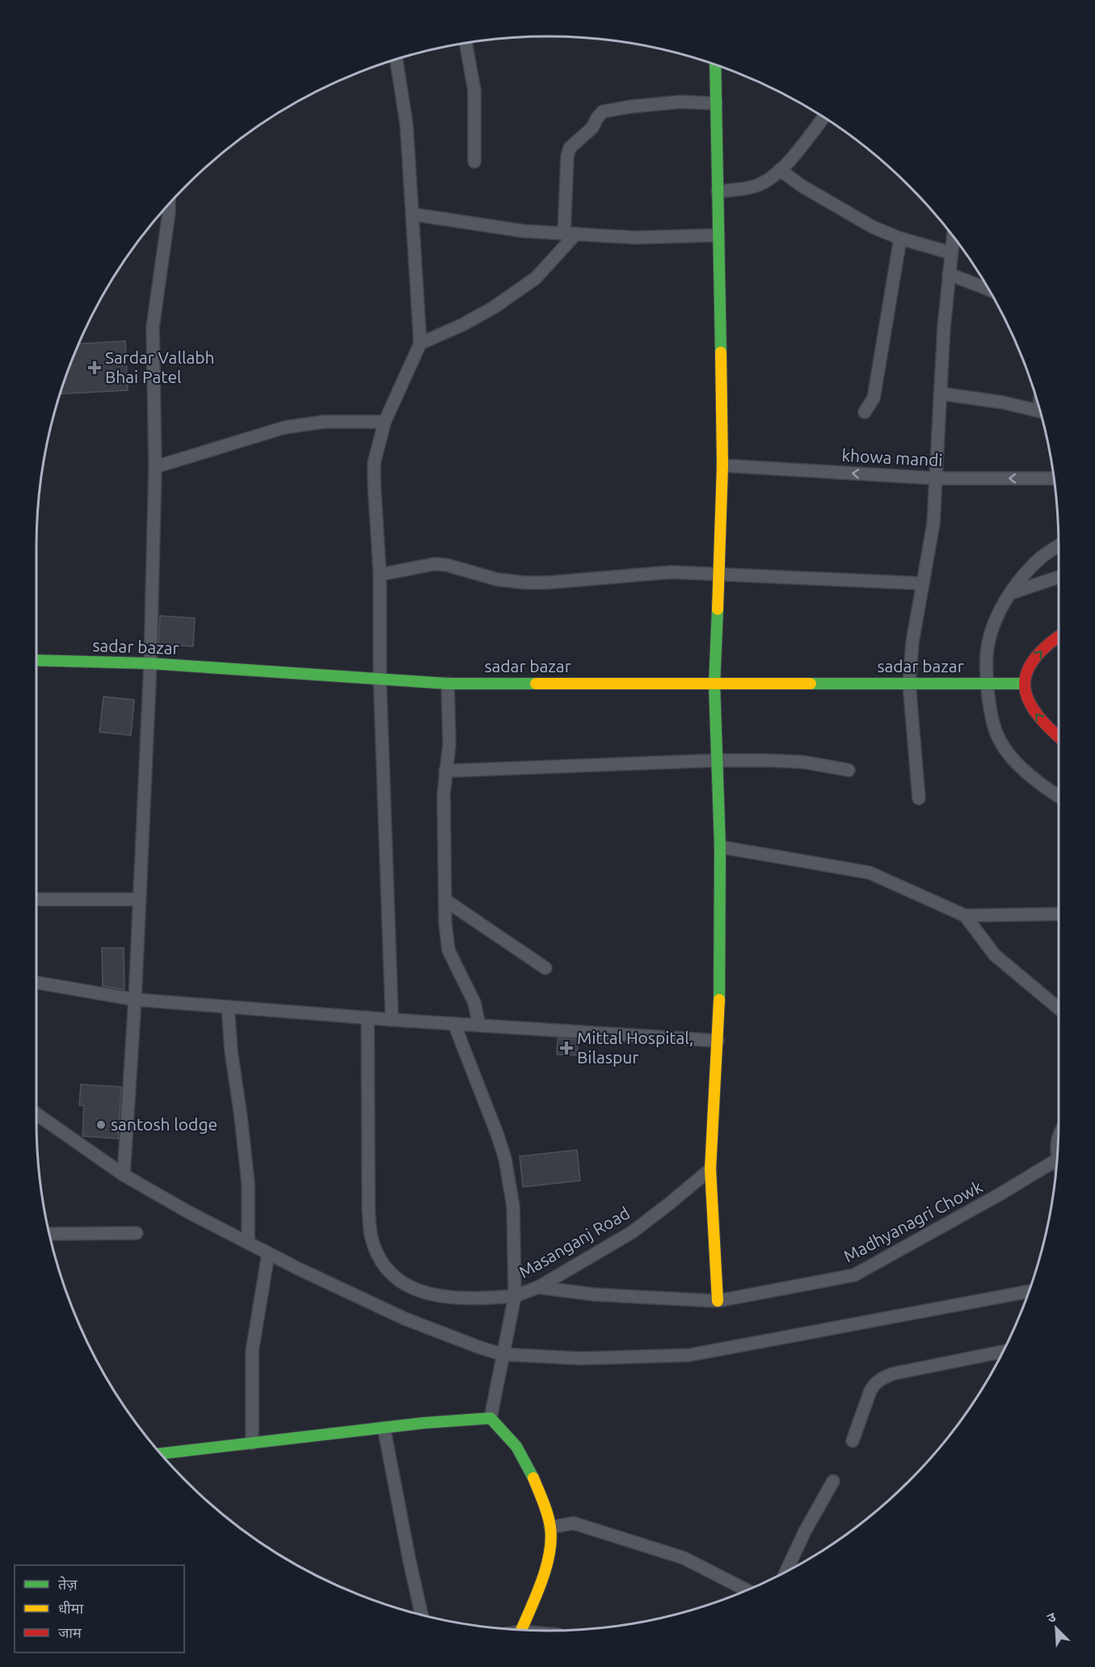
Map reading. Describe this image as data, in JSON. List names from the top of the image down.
{
  "streets": {
    "street": [
      "khowa mandi",
      "sadar bazar",
      "Madhyanagri Chowk",
      "Masanganj Road"
    ]
  },
  "crossings": [
    ["Madhyanagri Chowk", "Masanganj Road"]
  ],
  "places": {
    "health": ["Sardar Vallabh Bhai Patel", "Mittal Hospital, Bilaspur"],
    "other": ["santosh lodge"]
  },
  "legend": ["तेज़", "धीमा", "जाम"],
  "north": "top left"
}
